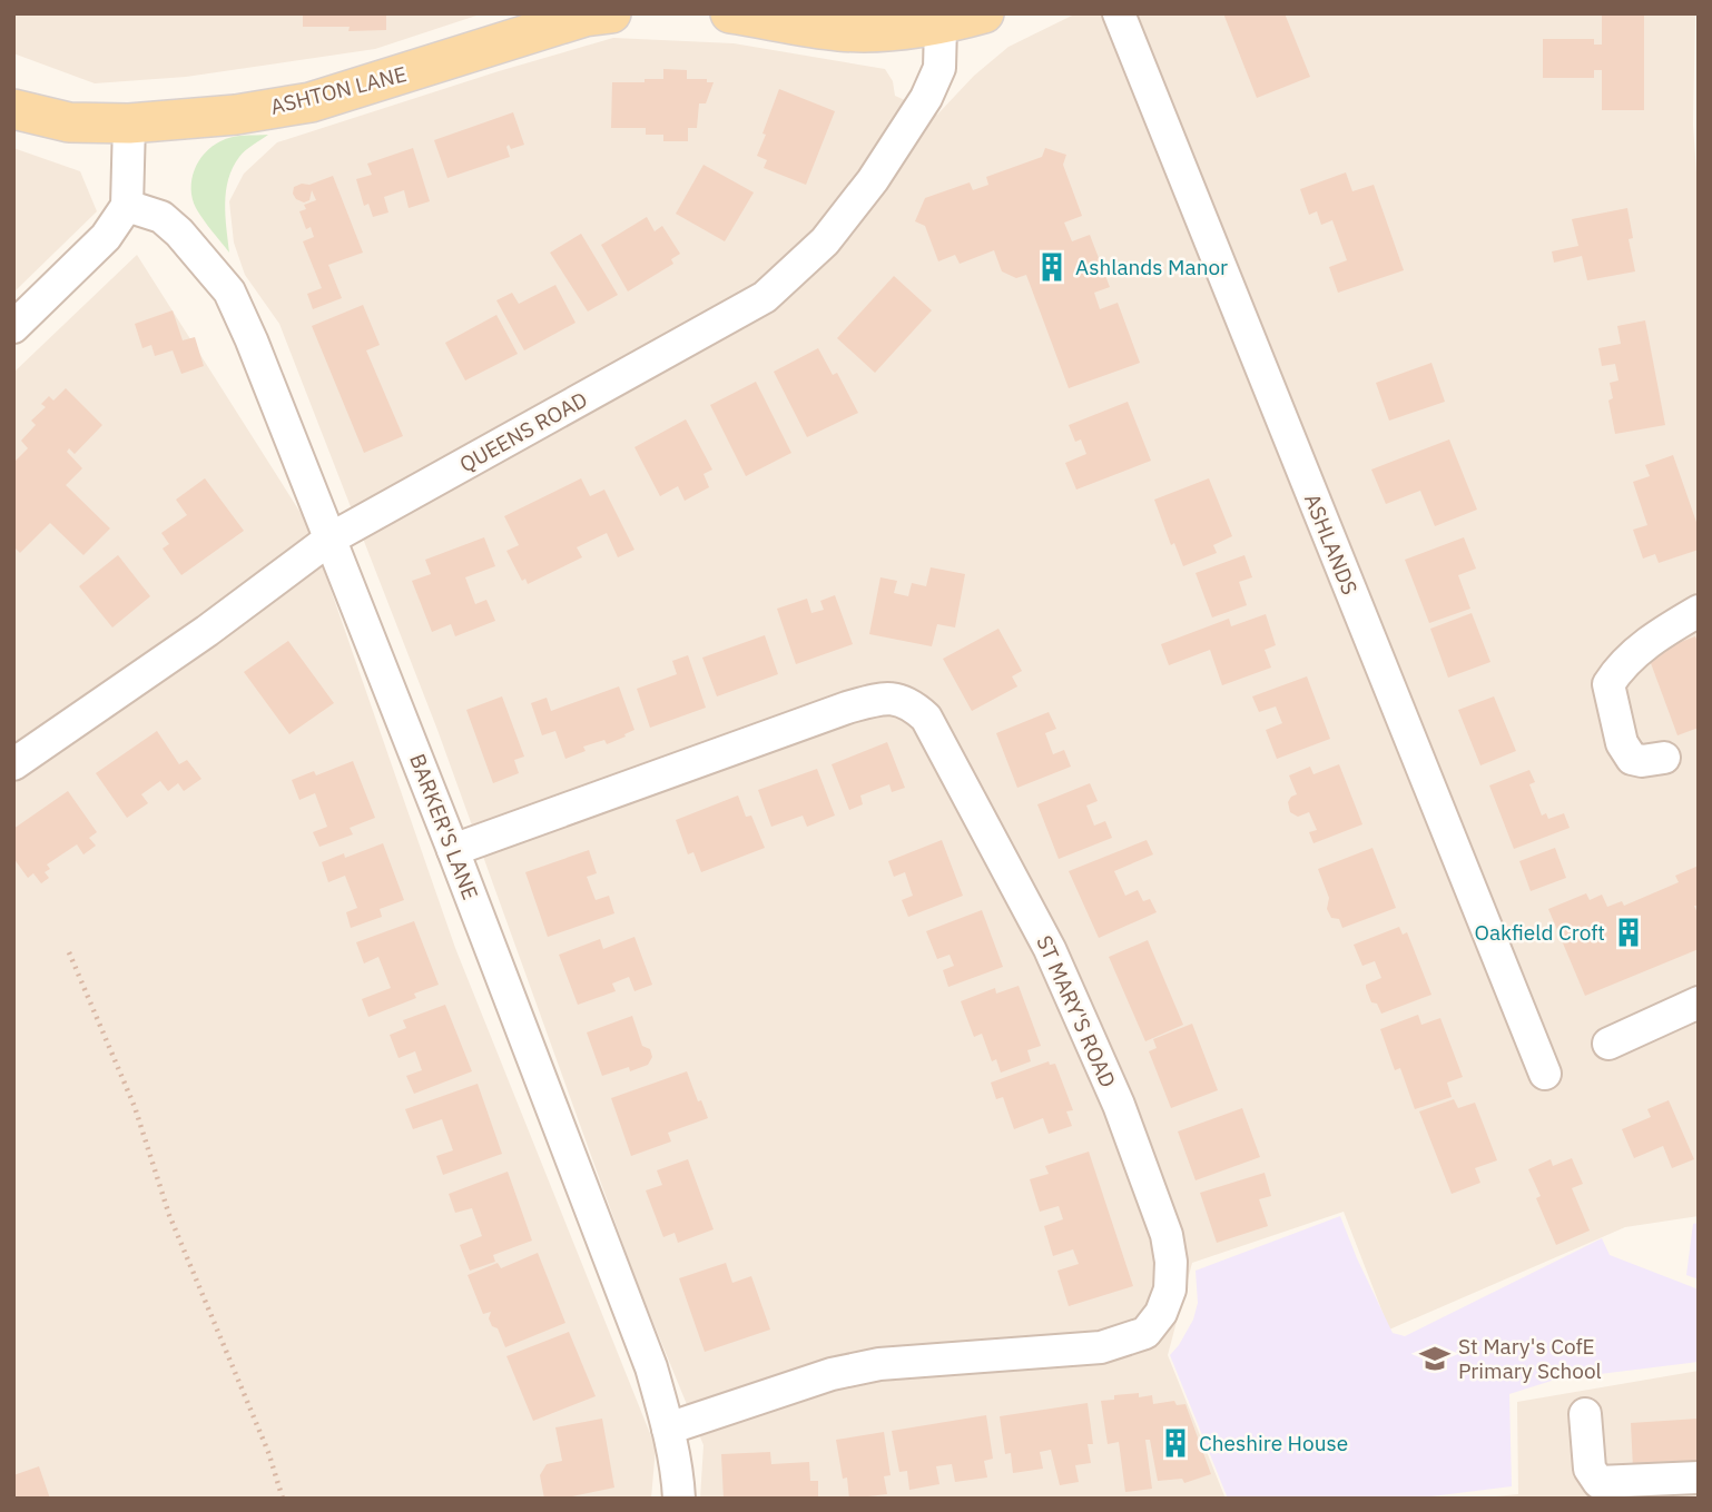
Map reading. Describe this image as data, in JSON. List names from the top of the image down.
{
  "streets": {
    "main road": ["ASHTON LANE"],
    "street": [
      "QUEENS ROAD",
      "ASHLANDS",
      "BARKER'S LANE",
      "ST MARY'S ROAD"
    ]
  },
  "crossings": [
    ["QUEENS ROAD", "BARKER'S LANE"],
    ["BARKER'S LANE", "ST MARY'S ROAD"]
  ],
  "places": {
    "building": ["Ashlands Manor", "Oakfield Croft", "Cheshire House"],
    "school or university": ["St Mary's CofE Primary School"]
  }
}
